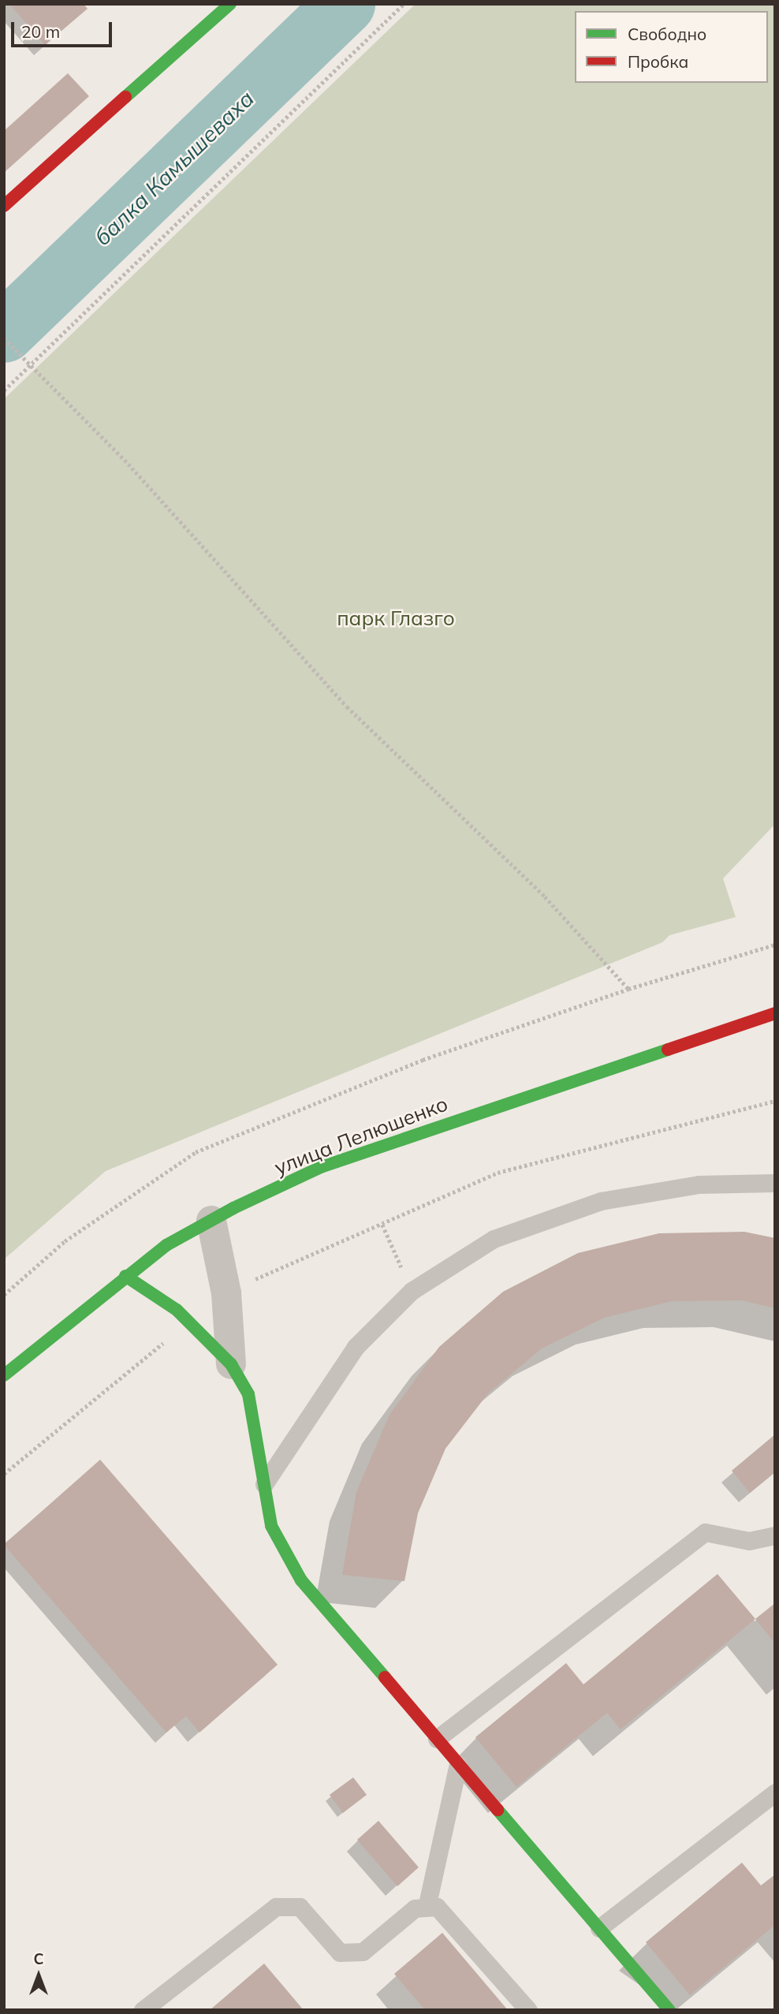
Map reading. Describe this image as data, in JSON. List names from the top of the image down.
{
  "streets": {
    "street": ["улица Лелюшенко"]
  },
  "water": ["балка Камышеваха"],
  "parks": ["парк Глазго"],
  "legend": ["Свободно", "Пробка"],
  "scale_bar": "20 m",
  "north": "top"
}
